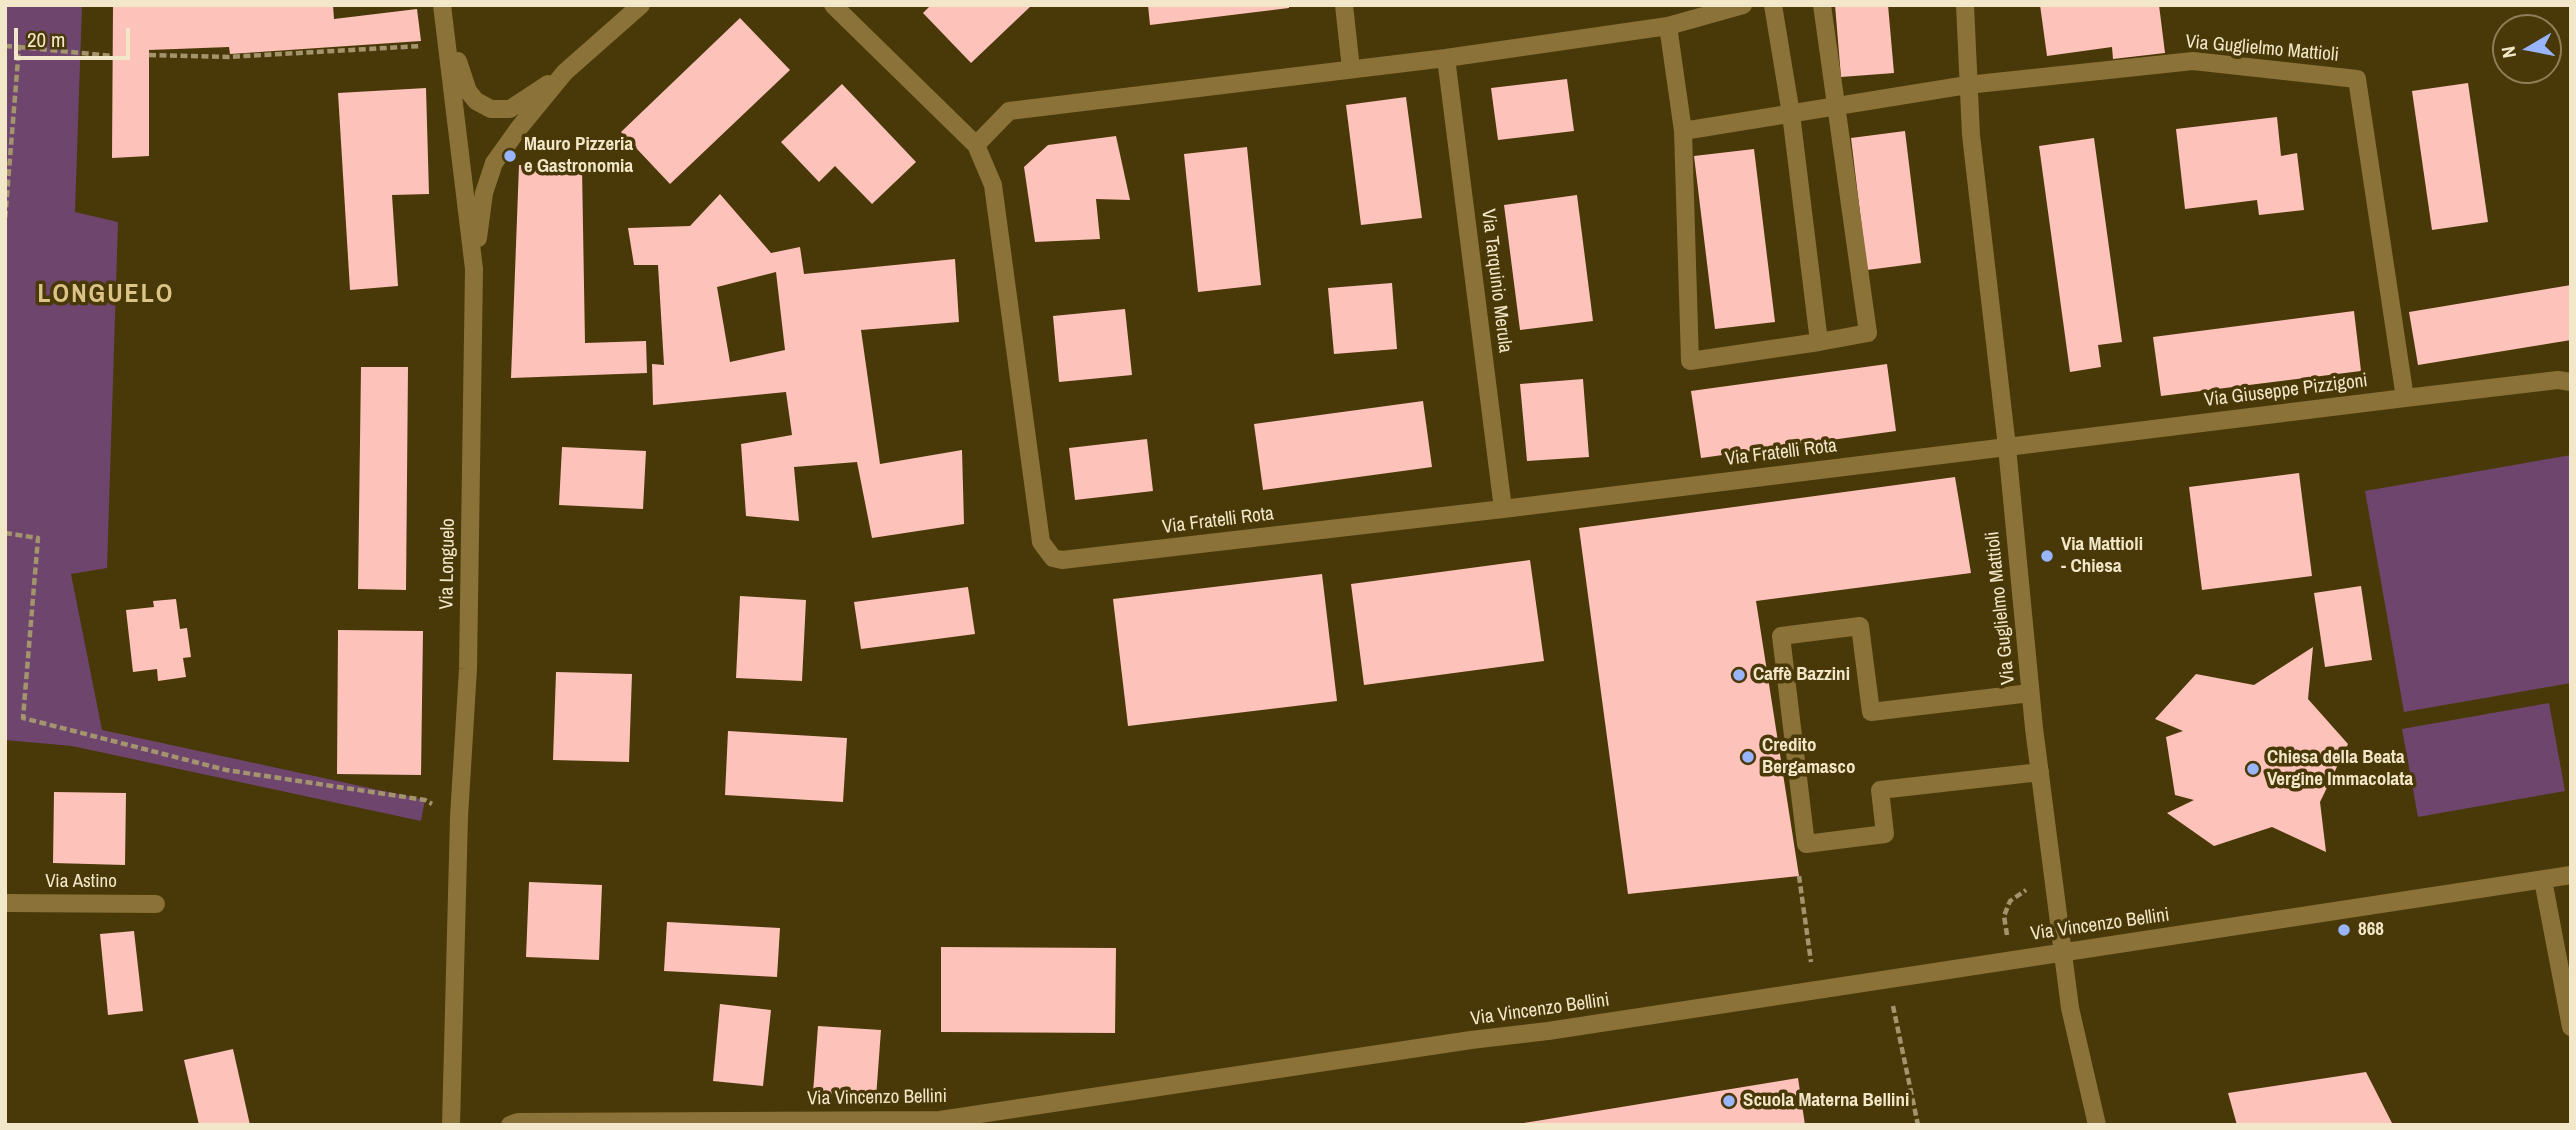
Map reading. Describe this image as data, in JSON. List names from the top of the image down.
{
  "streets": {
    "street": [
      "Via Guglielmo Mattioli",
      "Via Tarquinio Merula",
      "Via Giuseppe Pizzigoni",
      "Via Fratelli Rota",
      "Via Longuelo",
      "Via Astino",
      "Via Vincenzo Bellini"
    ]
  },
  "crossings": [
    ["Via Guglielmo Mattioli", "Via Giuseppe Pizzigoni"],
    ["Via Guglielmo Mattioli", "Via Fratelli Rota"],
    ["Via Guglielmo Mattioli", "Via Vincenzo Bellini"],
    ["Via Tarquinio Merula", "Via Fratelli Rota"],
    ["Via Giuseppe Pizzigoni", "Via Fratelli Rota"]
  ],
  "districts": ["LONGUELO"],
  "places": [
    "Mauro Pizzeria e Gastronomia",
    "Via Mattioli - Chiesa",
    "Caffè Bazzini",
    "Credito Bergamasco",
    "Chiesa della Beata Vergine Immacolata",
    "868",
    "Scuola Materna Bellini"
  ],
  "scale_bar": "20 m",
  "north": "left"
}
